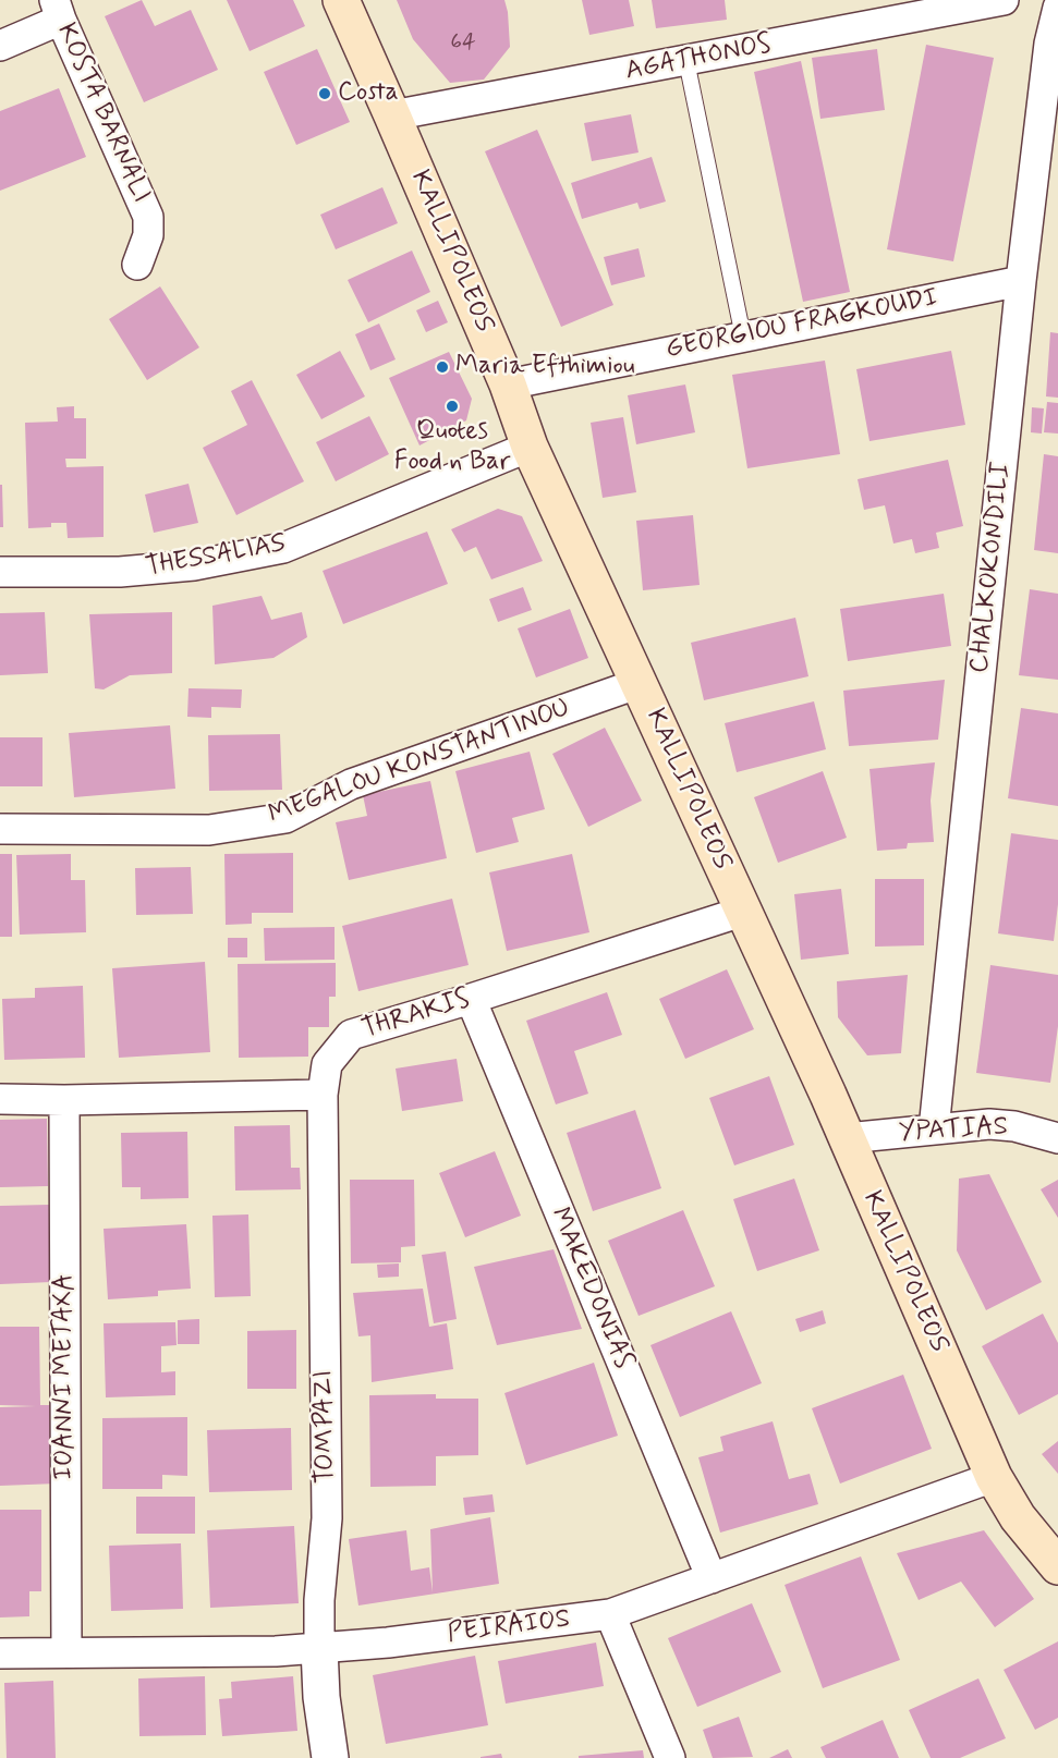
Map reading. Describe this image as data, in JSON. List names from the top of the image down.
{
  "streets": {
    "main road": ["KALLIPOLEOS"],
    "street": [
      "AGATHONOS",
      "KOSTA BARNALI",
      "GEORGIOU FRAGKOUDI",
      "THESSALIAS",
      "CHALKOKONDILI",
      "MEGALOU KONSTANTINOU",
      "THRAKIS",
      "YPATIAS",
      "MAKEDONIAS",
      "IOANNI METAXA",
      "TOMPAZI",
      "PEIRAIOS"
    ]
  },
  "crossings": [
    ["AGATHONOS", "KALLIPOLEOS"],
    ["KALLIPOLEOS", "GEORGIOU FRAGKOUDI"],
    ["KALLIPOLEOS", "THESSALIAS"],
    ["KALLIPOLEOS", "MEGALOU KONSTANTINOU"],
    ["KALLIPOLEOS", "THRAKIS"],
    ["KALLIPOLEOS", "YPATIAS"],
    ["KALLIPOLEOS", "PEIRAIOS"],
    ["GEORGIOU FRAGKOUDI", "CHALKOKONDILI"],
    ["CHALKOKONDILI", "YPATIAS"],
    ["THRAKIS", "MAKEDONIAS"],
    ["THRAKIS", "TOMPAZI"],
    ["MAKEDONIAS", "PEIRAIOS"],
    ["IOANNI METAXA", "PEIRAIOS"],
    ["TOMPAZI", "PEIRAIOS"]
  ],
  "places": ["Costa", "Maria Efthimiou", "Quotes Food n Bar"],
  "house_numbers": ["64"]
}
